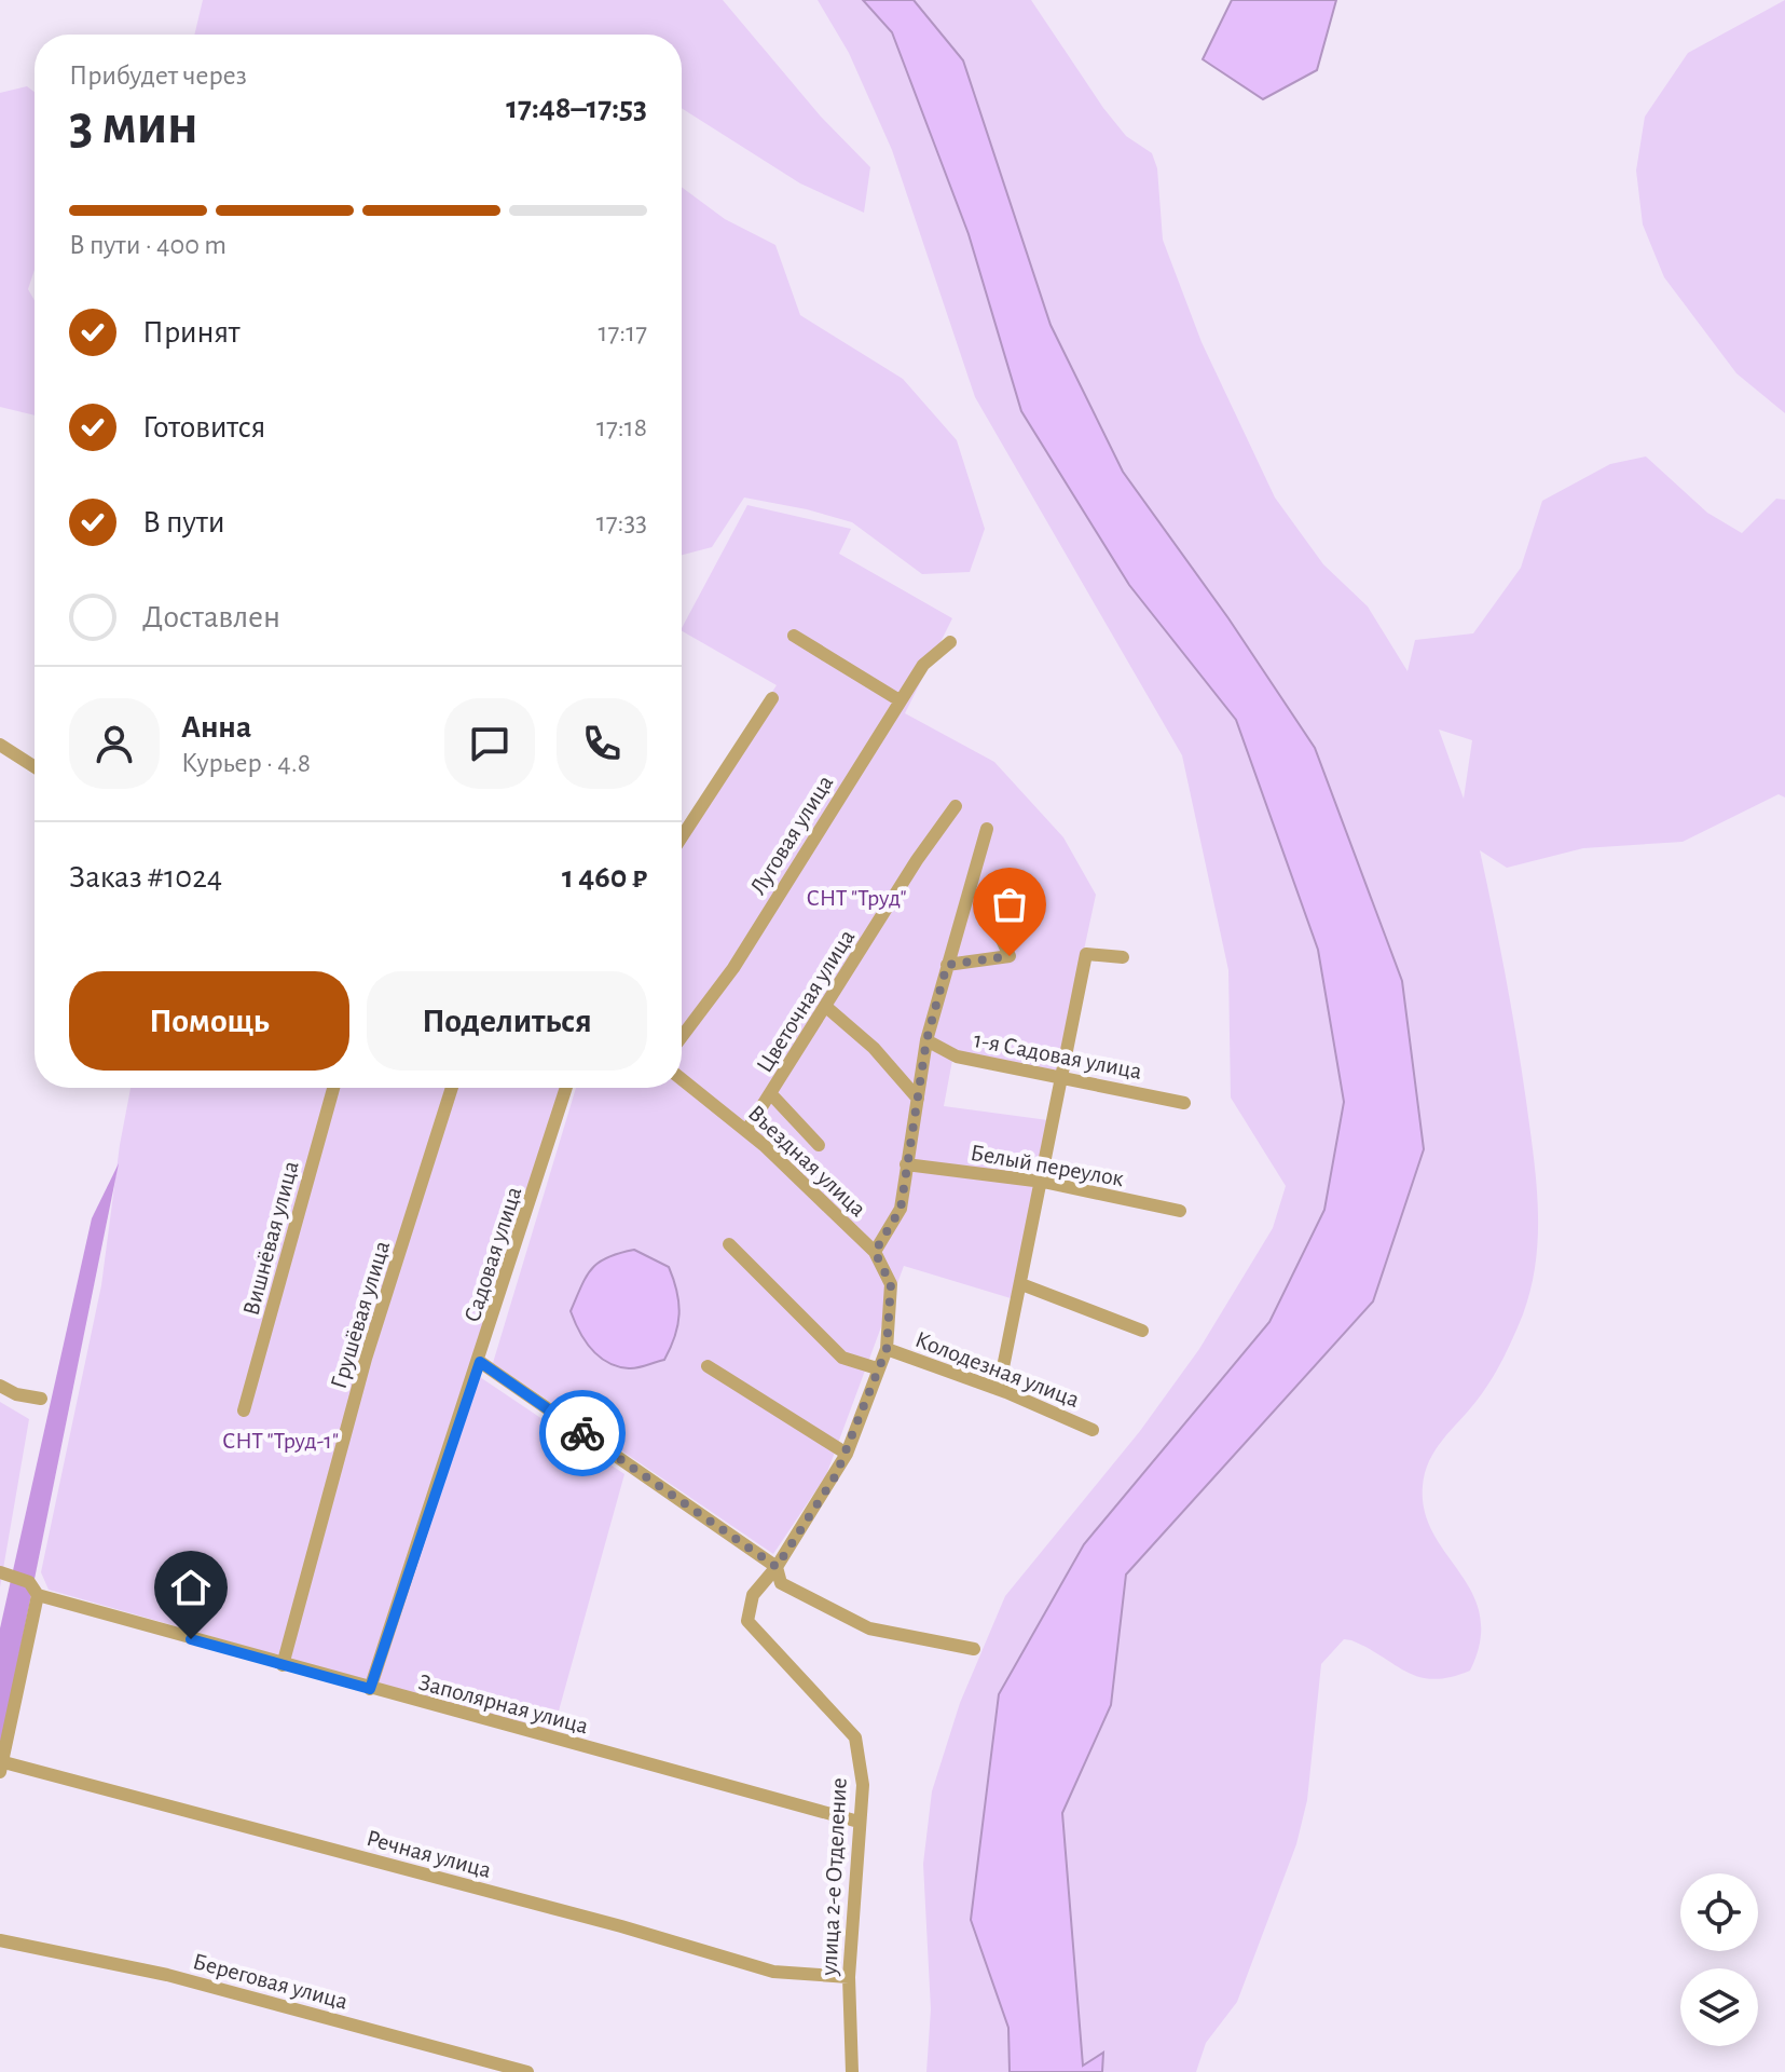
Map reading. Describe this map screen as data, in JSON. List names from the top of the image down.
{
  "streets": {
    "street": [
      "Луговая улица",
      "Цветочная улица",
      "1-я Садовая улица",
      "Въездная улица",
      "Белый переулок",
      "Вишнёвая улица",
      "Садовая улица",
      "Грушёвая улица",
      "Колодезная улица",
      "Заполярная улица",
      "Речная улица",
      "улица 2-е Отделение",
      "Береговая улица"
    ]
  },
  "crossings": [
    ["Цветочная улица", "Въездная улица"],
    ["Въездная улица", "Колодезная улица"],
    ["Въездная улица", "улица 2-е Отделение"],
    ["Садовая улица", "Заполярная улица"],
    ["Грушёвая улица", "Заполярная улица"],
    ["Колодезная улица", "улица 2-е Отделение"],
    ["Заполярная улица", "улица 2-е Отделение"],
    ["Речная улица", "улица 2-е Отделение"]
  ],
  "parks": ["СНТ \"Труд\"", "СНТ \"Труд-1\""],
  "page": {
    "heading": ["3 мин", "Прибудет через", "17:48–17:53"],
    "panel": [
      "Анна",
      "Курьер · 4.8",
      "Заказ #1024",
      "1 460 ₽"
    ],
    "bar": "В пути · 400 m",
    "list": [
      ["Принят", "17:17"],
      ["Готовится", "17:18"],
      ["В пути", "17:33"],
      "Доставлен"
    ],
    "buttons": ["Помощь", "Поделиться"]
  }
}
